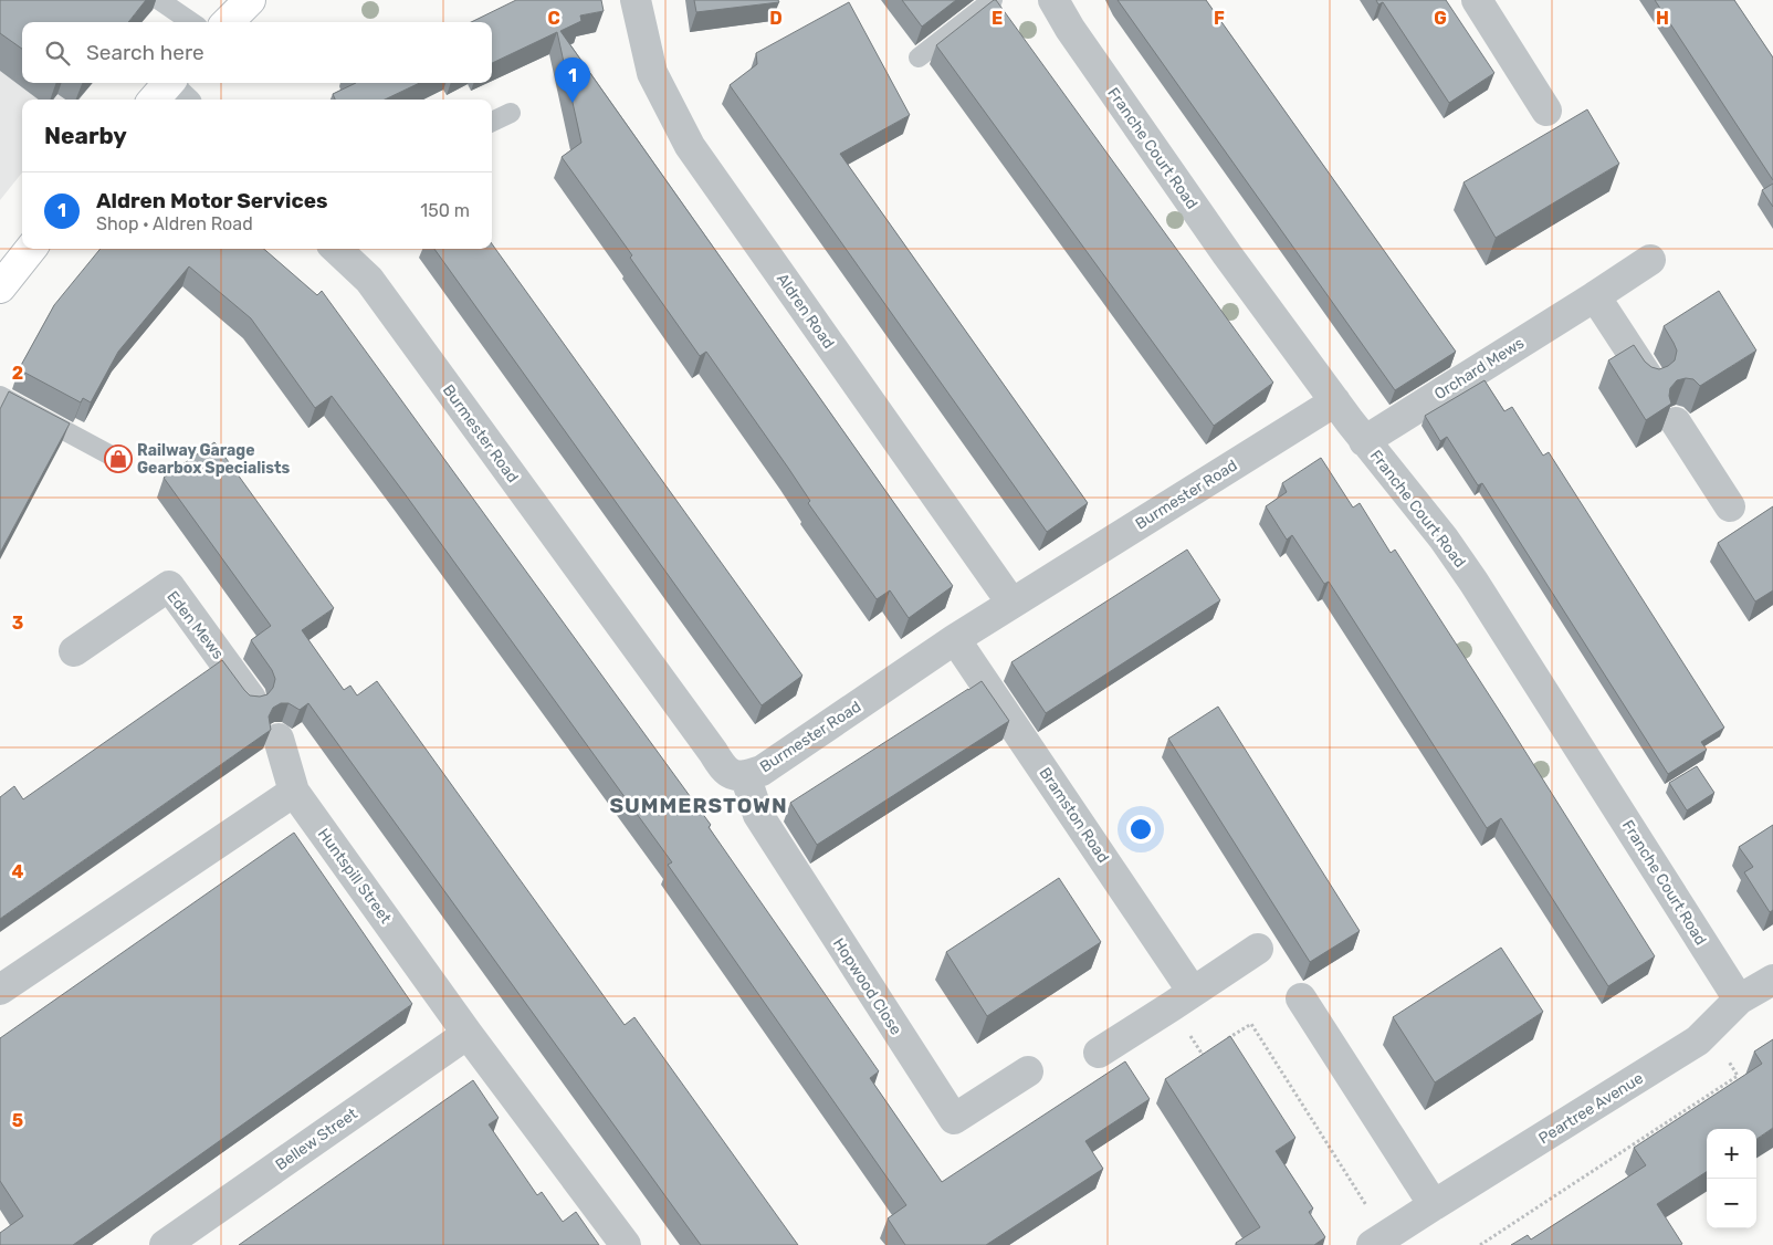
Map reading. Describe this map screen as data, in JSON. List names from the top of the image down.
{
  "streets": {
    "street": [
      "Franche Court Road",
      "Aldren Road",
      "Orchard Mews",
      "Burmester Road",
      "Eden Mews",
      "Bramston Road",
      "Huntspill Street",
      "Hopwood Close",
      "Peartree Avenue",
      "Bellew Street"
    ]
  },
  "crossings": [
    ["Franche Court Road", "Orchard Mews"],
    ["Franche Court Road", "Burmester Road"],
    ["Franche Court Road", "Peartree Avenue"],
    ["Aldren Road", "Burmester Road"],
    ["Burmester Road", "Bramston Road"],
    ["Burmester Road", "Hopwood Close"],
    ["Huntspill Street", "Bellew Street"]
  ],
  "districts": ["SUMMERSTOWN"],
  "places": {
    "shop": ["Railway Garage Gearbox Specialists"]
  },
  "page": {
    "search": "Search here",
    "pins": "1",
    "heading": "Nearby",
    "list": [
      {
        "mark": "1",
        "name": "Aldren Motor Services",
        "note": "Shop · Aldren Road",
        "value": "150 m"
      }
    ],
    "map_buttons": ["+", "−"]
  },
  "grid": {
    "columns": [
      "C",
      "D",
      "E",
      "F",
      "G",
      "H"
    ],
    "rows": [
      "2",
      "3",
      "4",
      "5"
    ]
  }
}
